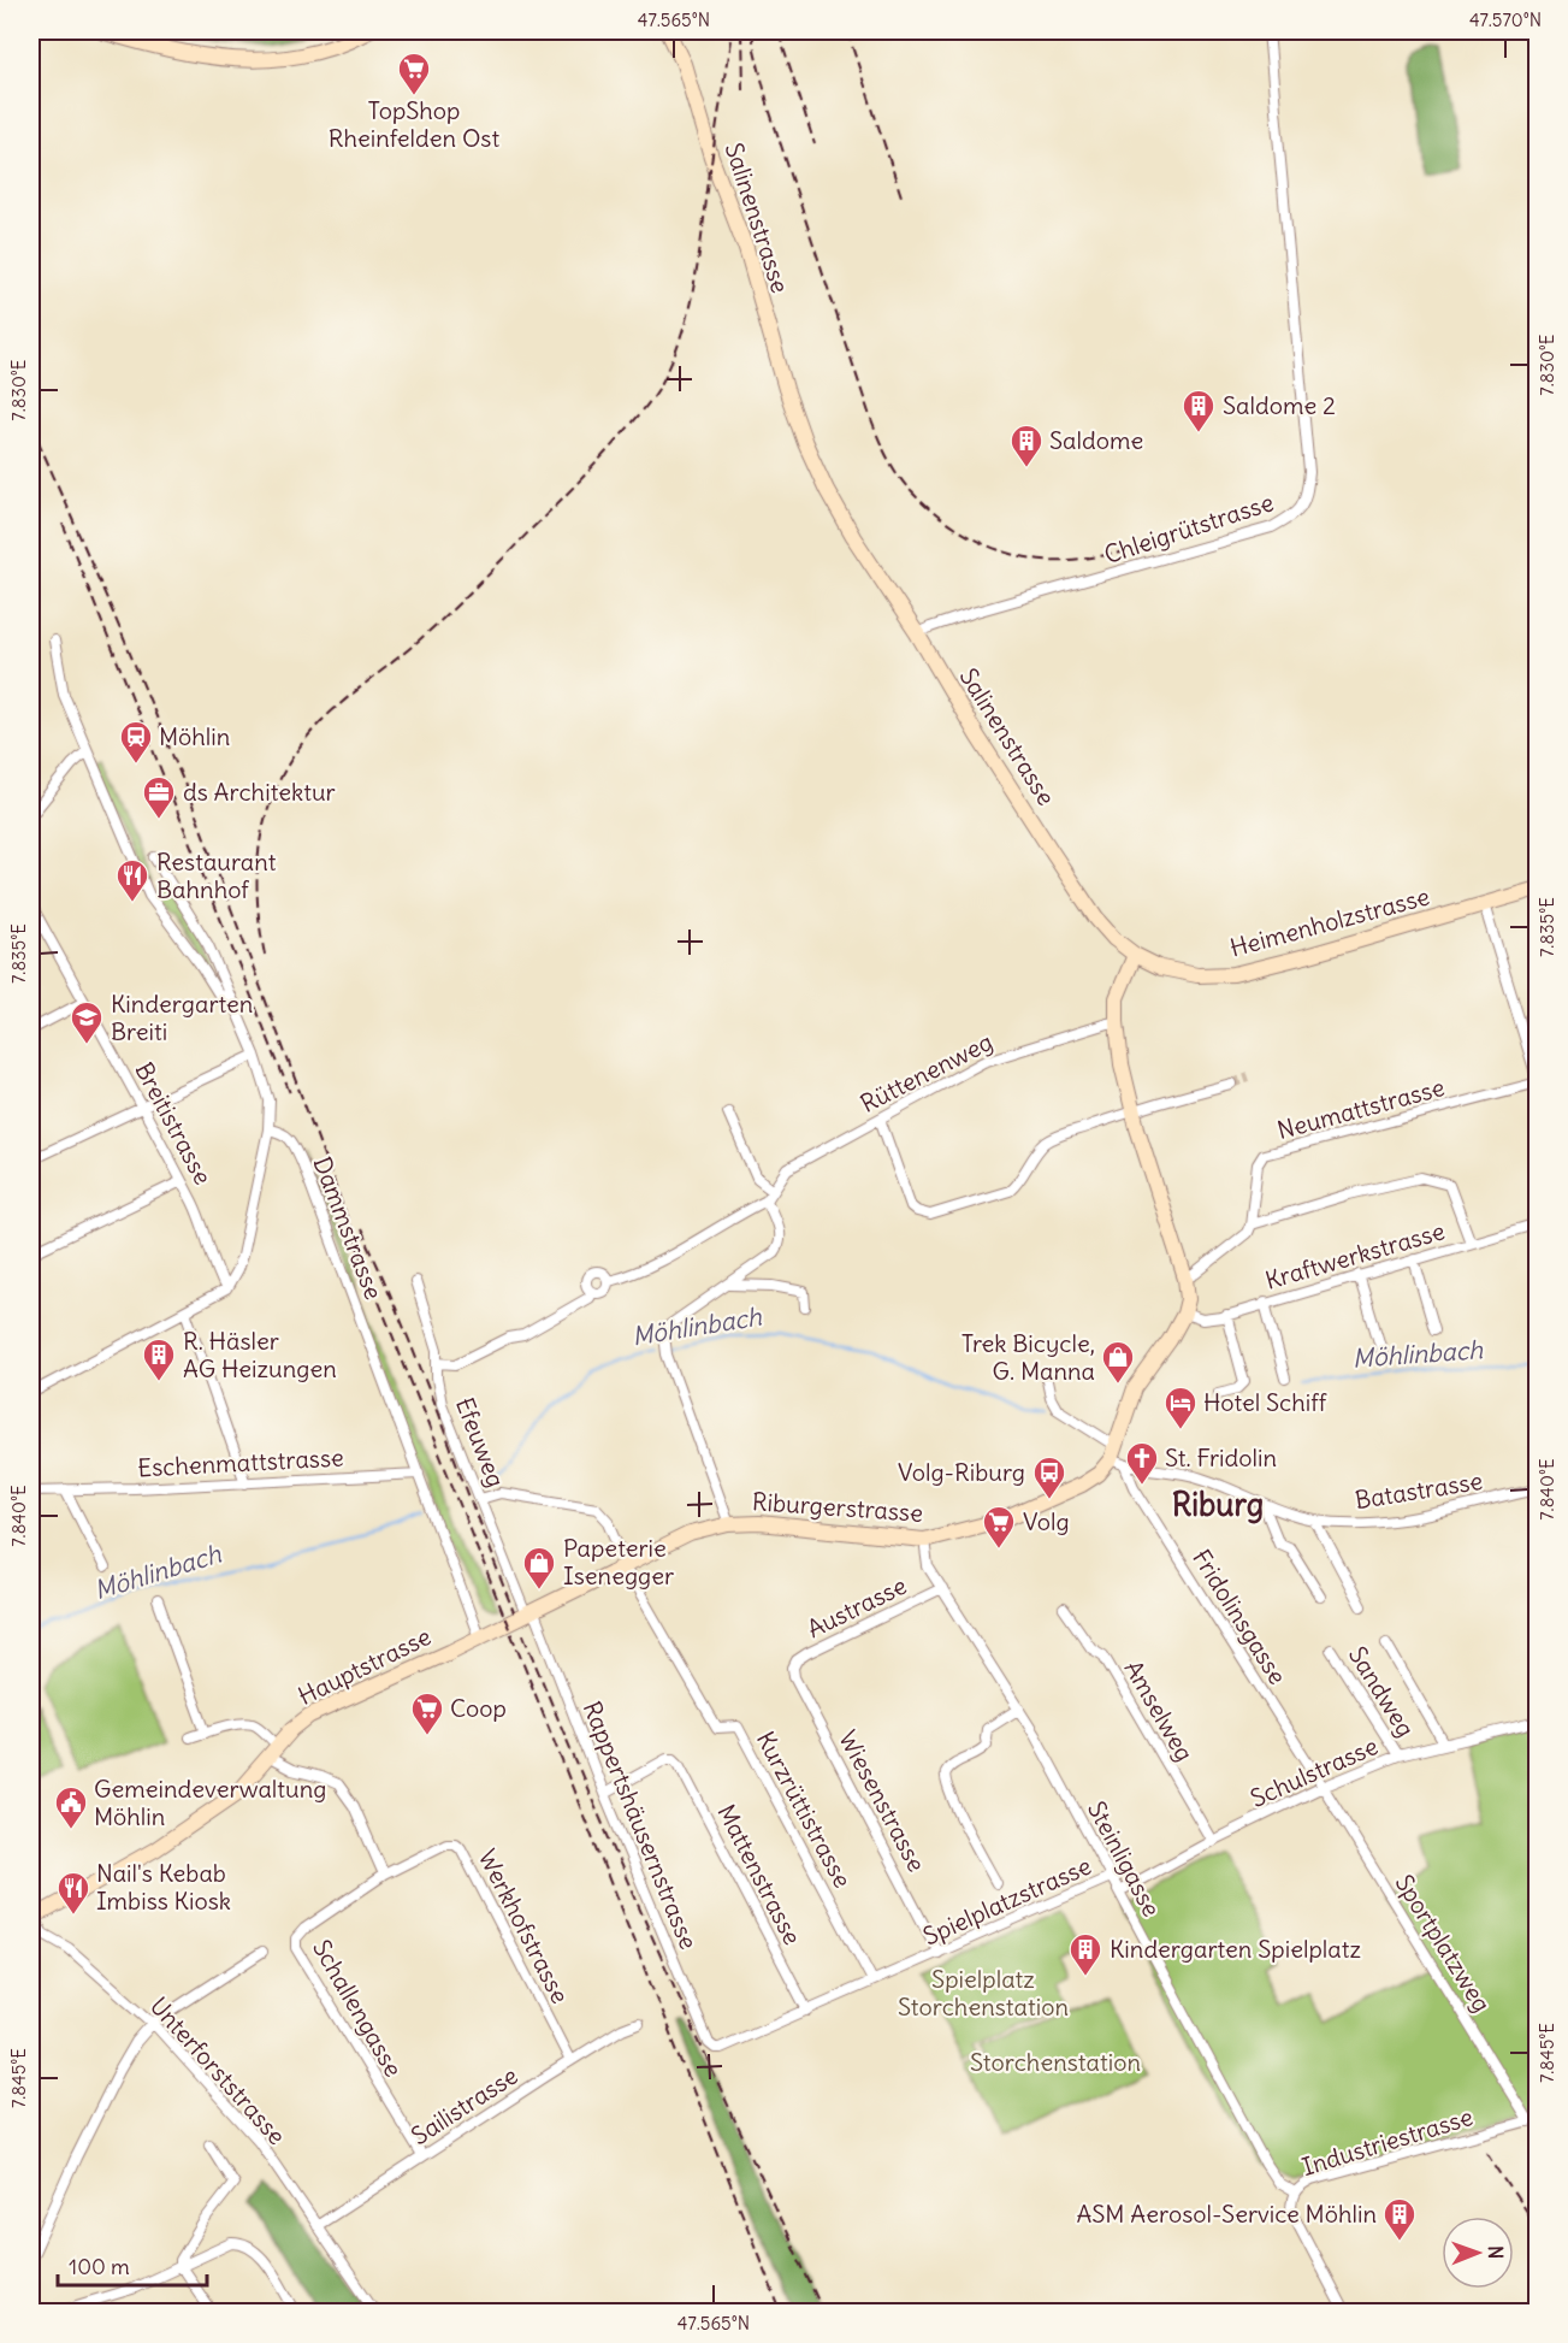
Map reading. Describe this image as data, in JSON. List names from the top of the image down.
{
  "streets": {
    "street": [
      "Salinenstrasse",
      "Chleigrütstrasse",
      "Heimenholzstrasse",
      "Rüttenenweg",
      "Neumattstrasse",
      "Breitistrasse",
      "Dammstrasse",
      "Kraftwerkstrasse",
      "Efeuweg",
      "Eschenmattstrasse",
      "Batastrasse",
      "Riburgerstrasse",
      "Austrasse",
      "Fridolinsgasse",
      "Hauptstrasse",
      "Sandweg",
      "Amselweg",
      "Schulstrasse",
      "Wiesenstrasse",
      "Kurzrüttistrasse",
      "Rappertshäusernstrasse",
      "Steinligasse",
      "Mattenstrasse",
      "Spielplatzstrasse",
      "Werkhofstrasse",
      "Sportplatzweg",
      "Schallengasse",
      "Unterforststrasse",
      "Sailistrasse",
      "Industriestrasse"
    ]
  },
  "crossings": [
    ["Salinenstrasse", "Chleigrütstrasse"],
    ["Salinenstrasse", "Heimenholzstrasse"],
    ["Dammstrasse", "Eschenmattstrasse"],
    ["Dammstrasse", "Riburgerstrasse"],
    ["Dammstrasse", "Hauptstrasse"],
    ["Efeuweg", "Riburgerstrasse"],
    ["Efeuweg", "Rappertshäusernstrasse"],
    ["Batastrasse", "Riburgerstrasse"],
    ["Batastrasse", "Fridolinsgasse"],
    ["Riburgerstrasse", "Fridolinsgasse"],
    ["Riburgerstrasse", "Hauptstrasse"],
    ["Riburgerstrasse", "Kurzrüttistrasse"],
    ["Riburgerstrasse", "Rappertshäusernstrasse"],
    ["Riburgerstrasse", "Steinligasse"],
    ["Austrasse", "Wiesenstrasse"],
    ["Austrasse", "Steinligasse"],
    ["Fridolinsgasse", "Schulstrasse"],
    ["Fridolinsgasse", "Sportplatzweg"],
    ["Hauptstrasse", "Unterforststrasse"],
    ["Sandweg", "Schulstrasse"],
    ["Amselweg", "Schulstrasse"],
    ["Schulstrasse", "Steinligasse"],
    ["Schulstrasse", "Sportplatzweg"],
    ["Wiesenstrasse", "Spielplatzstrasse"],
    ["Kurzrüttistrasse", "Spielplatzstrasse"],
    ["Rappertshäusernstrasse", "Mattenstrasse"],
    ["Rappertshäusernstrasse", "Spielplatzstrasse"],
    ["Steinligasse", "Spielplatzstrasse"],
    ["Steinligasse", "Industriestrasse"],
    ["Mattenstrasse", "Spielplatzstrasse"],
    ["Werkhofstrasse", "Schallengasse"],
    ["Werkhofstrasse", "Sailistrasse"],
    ["Sportplatzweg", "Industriestrasse"],
    ["Schallengasse", "Sailistrasse"],
    ["Unterforststrasse", "Sailistrasse"]
  ],
  "districts": ["Riburg"],
  "water": ["Möhlinbach"],
  "parks": ["Spielplatz Storchenstation", "Storchenstation"],
  "places": {
    "supermarket": ["TopShop Rheinfelden Ost", "Volg", "Coop"],
    "building": [
      "Saldome 2",
      "Saldome",
      "R. Häsler AG Heizungen",
      "Kindergarten Spielplatz",
      "ASM Aerosol-Service Möhlin"
    ],
    "station": ["Möhlin"],
    "office": ["ds Architektur"],
    "restaurant": ["Restaurant Bahnhof", "Nail's Kebab Imbiss Kiosk"],
    "school or university": ["Kindergarten Breiti"],
    "shop": ["Trek Bicycle, G. Manna", "Papeterie Isenegger"],
    "hotel": ["Hotel Schiff"],
    "church": ["St. Fridolin"],
    "bus stop": ["Volg-Riburg"],
    "public building": ["Gemeindeverwaltung Möhlin"]
  },
  "scale_bar": "100 m",
  "north": "right",
  "coordinates": [
    "47.565°N",
    "47.570°N",
    "7.830°E",
    "7.835°E",
    "7.840°E",
    "7.845°E"
  ]
}
